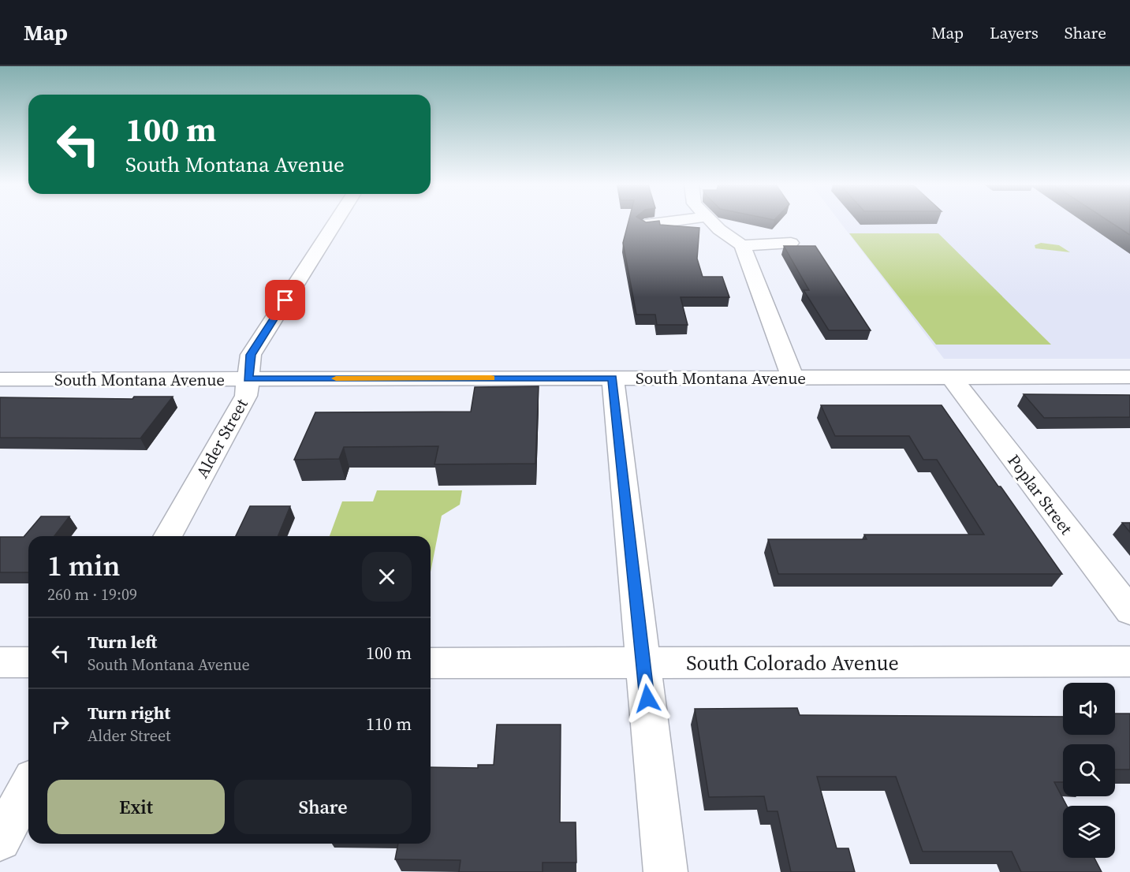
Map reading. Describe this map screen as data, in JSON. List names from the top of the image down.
{
  "streets": {
    "street": [
      "South Montana Avenue",
      "Alder Street",
      "Poplar Street",
      "South Colorado Avenue"
    ]
  },
  "crossings": [
    ["South Montana Avenue", "Alder Street"],
    ["South Montana Avenue", "Poplar Street"]
  ],
  "page": {
    "header": "Map",
    "nav": ["Map", "Layers", "Share"],
    "turn": ["100 m", "South Montana Avenue"],
    "heading": ["1 min", "260 m · 19:09"],
    "list": [
      {
        "name": "Turn left",
        "note": "South Montana Avenue",
        "value": "100 m"
      },
      {
        "name": "Turn right",
        "note": "Alder Street",
        "value": "110 m"
      }
    ],
    "buttons": ["Exit", "Share"]
  }
}
